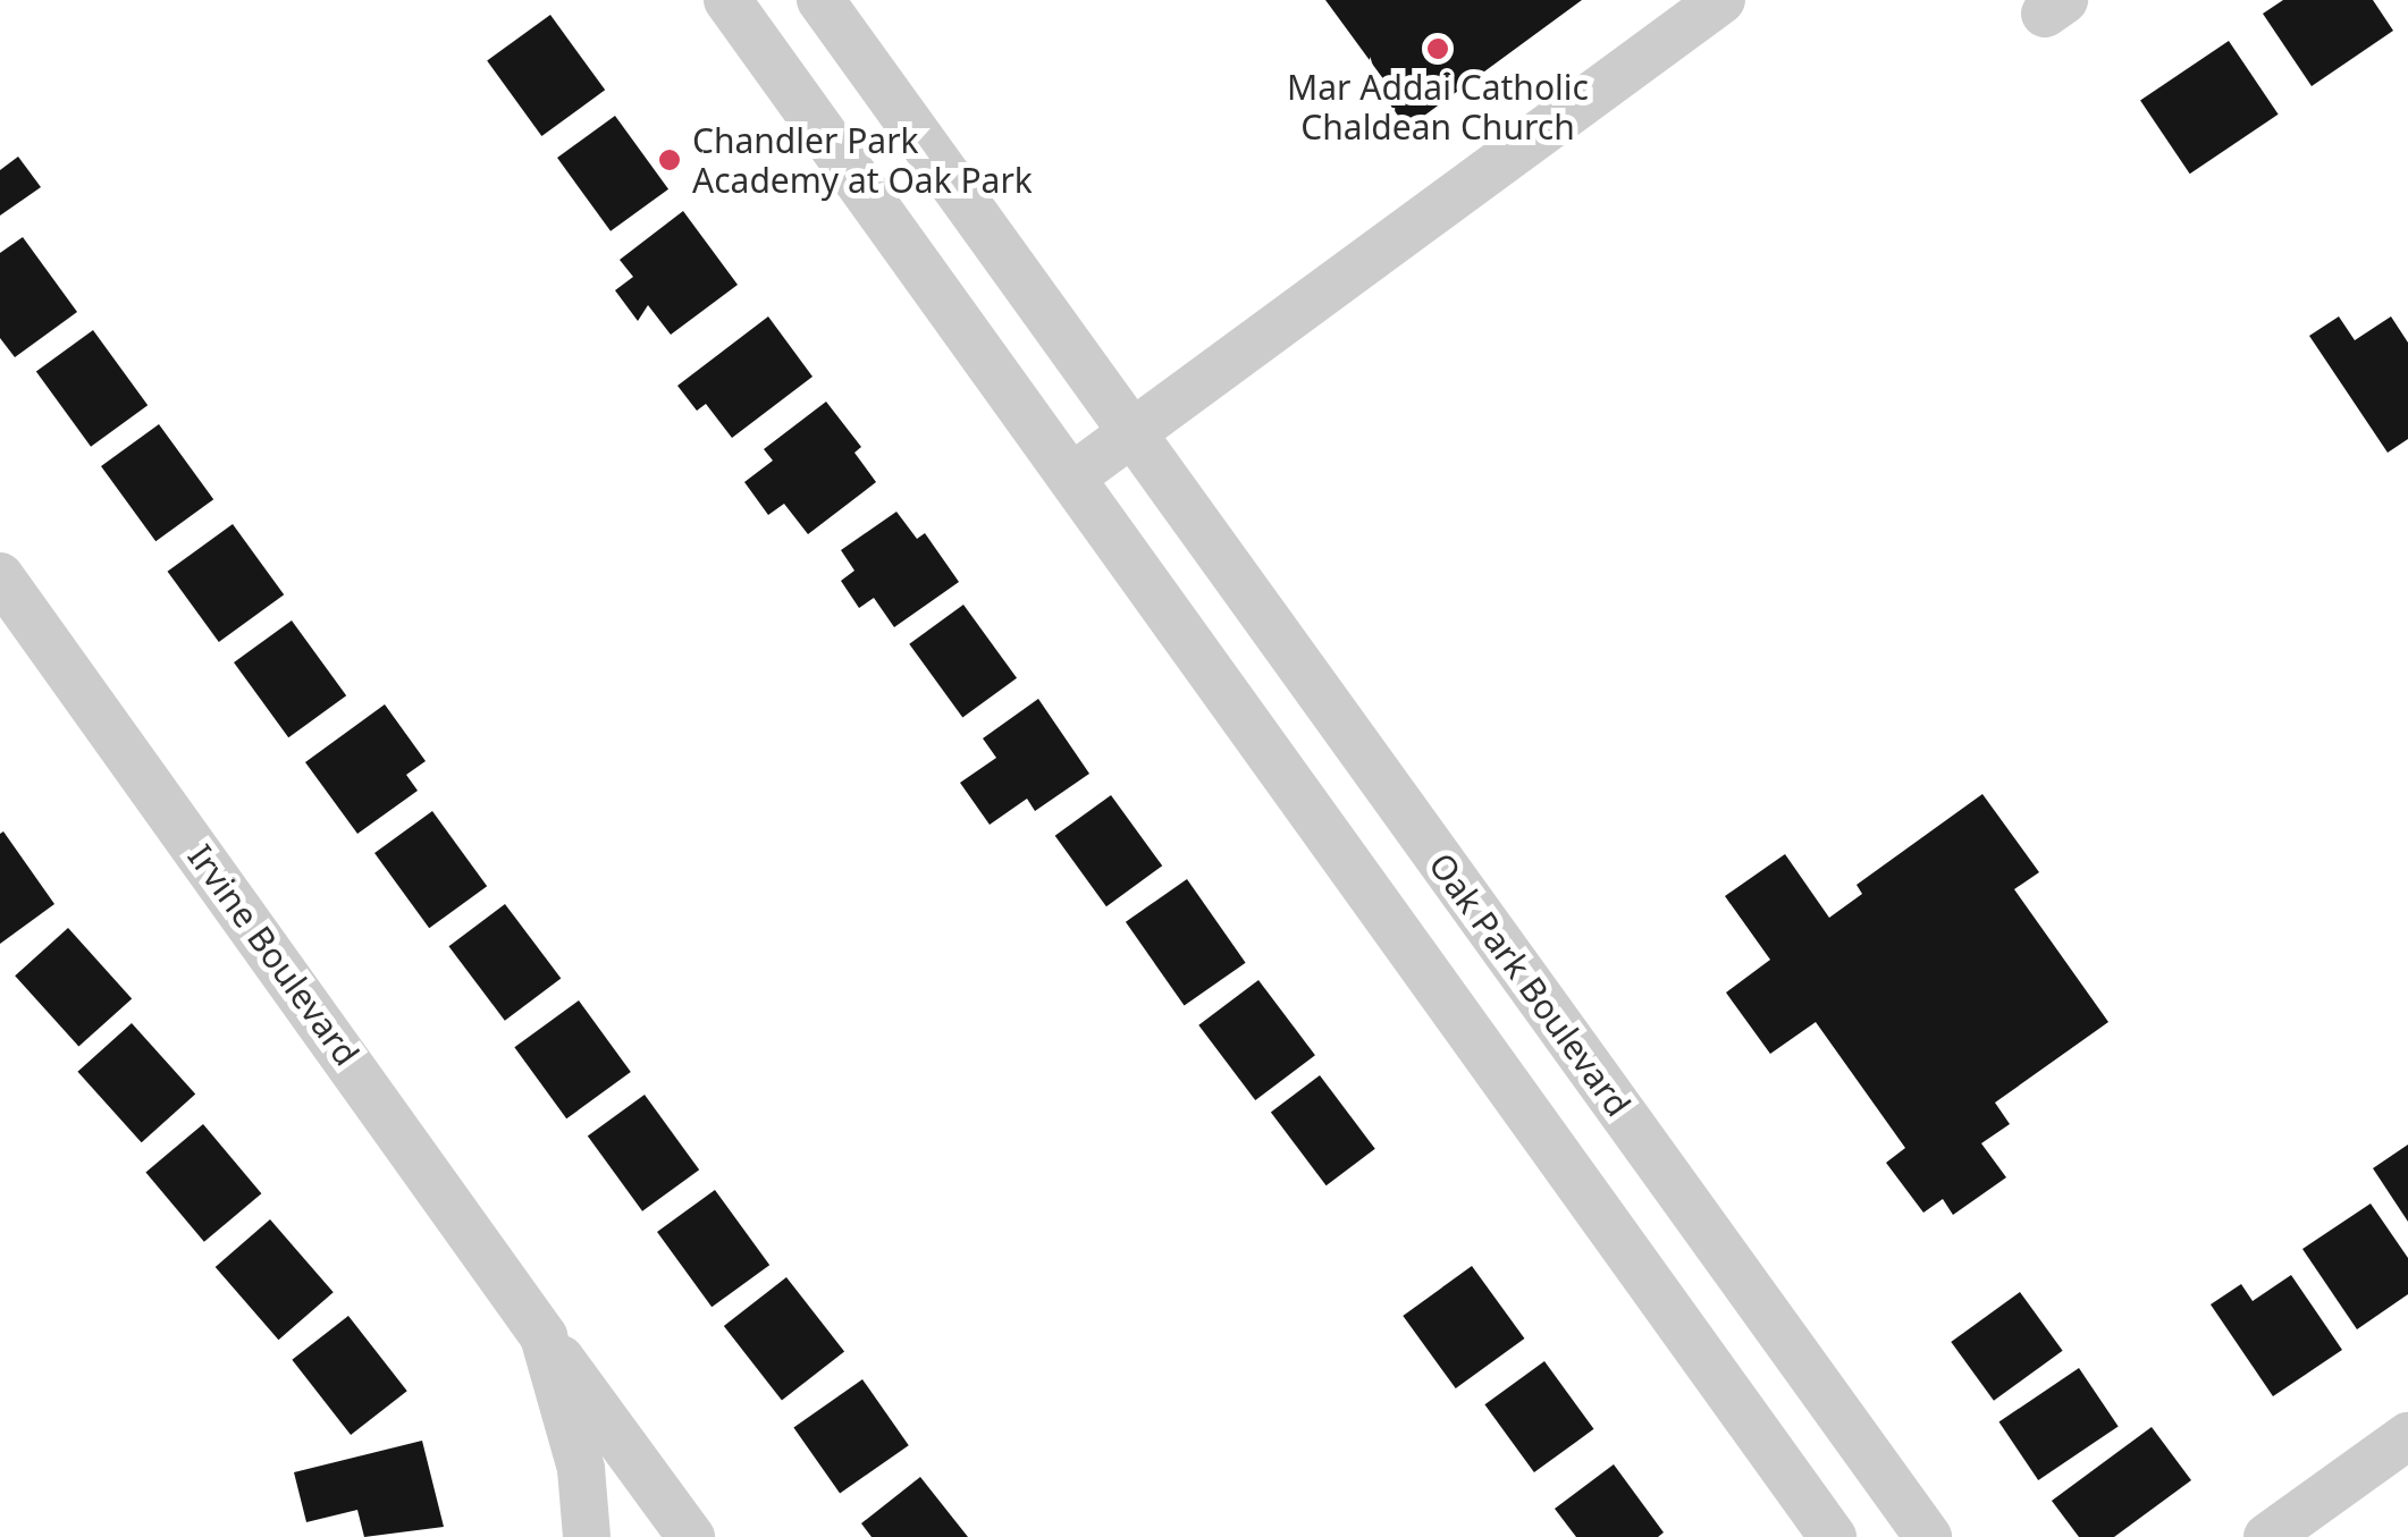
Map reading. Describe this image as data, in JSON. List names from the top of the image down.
{
  "streets": {
    "street": ["Irvine Boulevard", "Oak Park Boulevard"]
  },
  "places": ["Mar Addai Catholic Chaldean Church", "Chandler Park Academy at Oak Park"]
}
